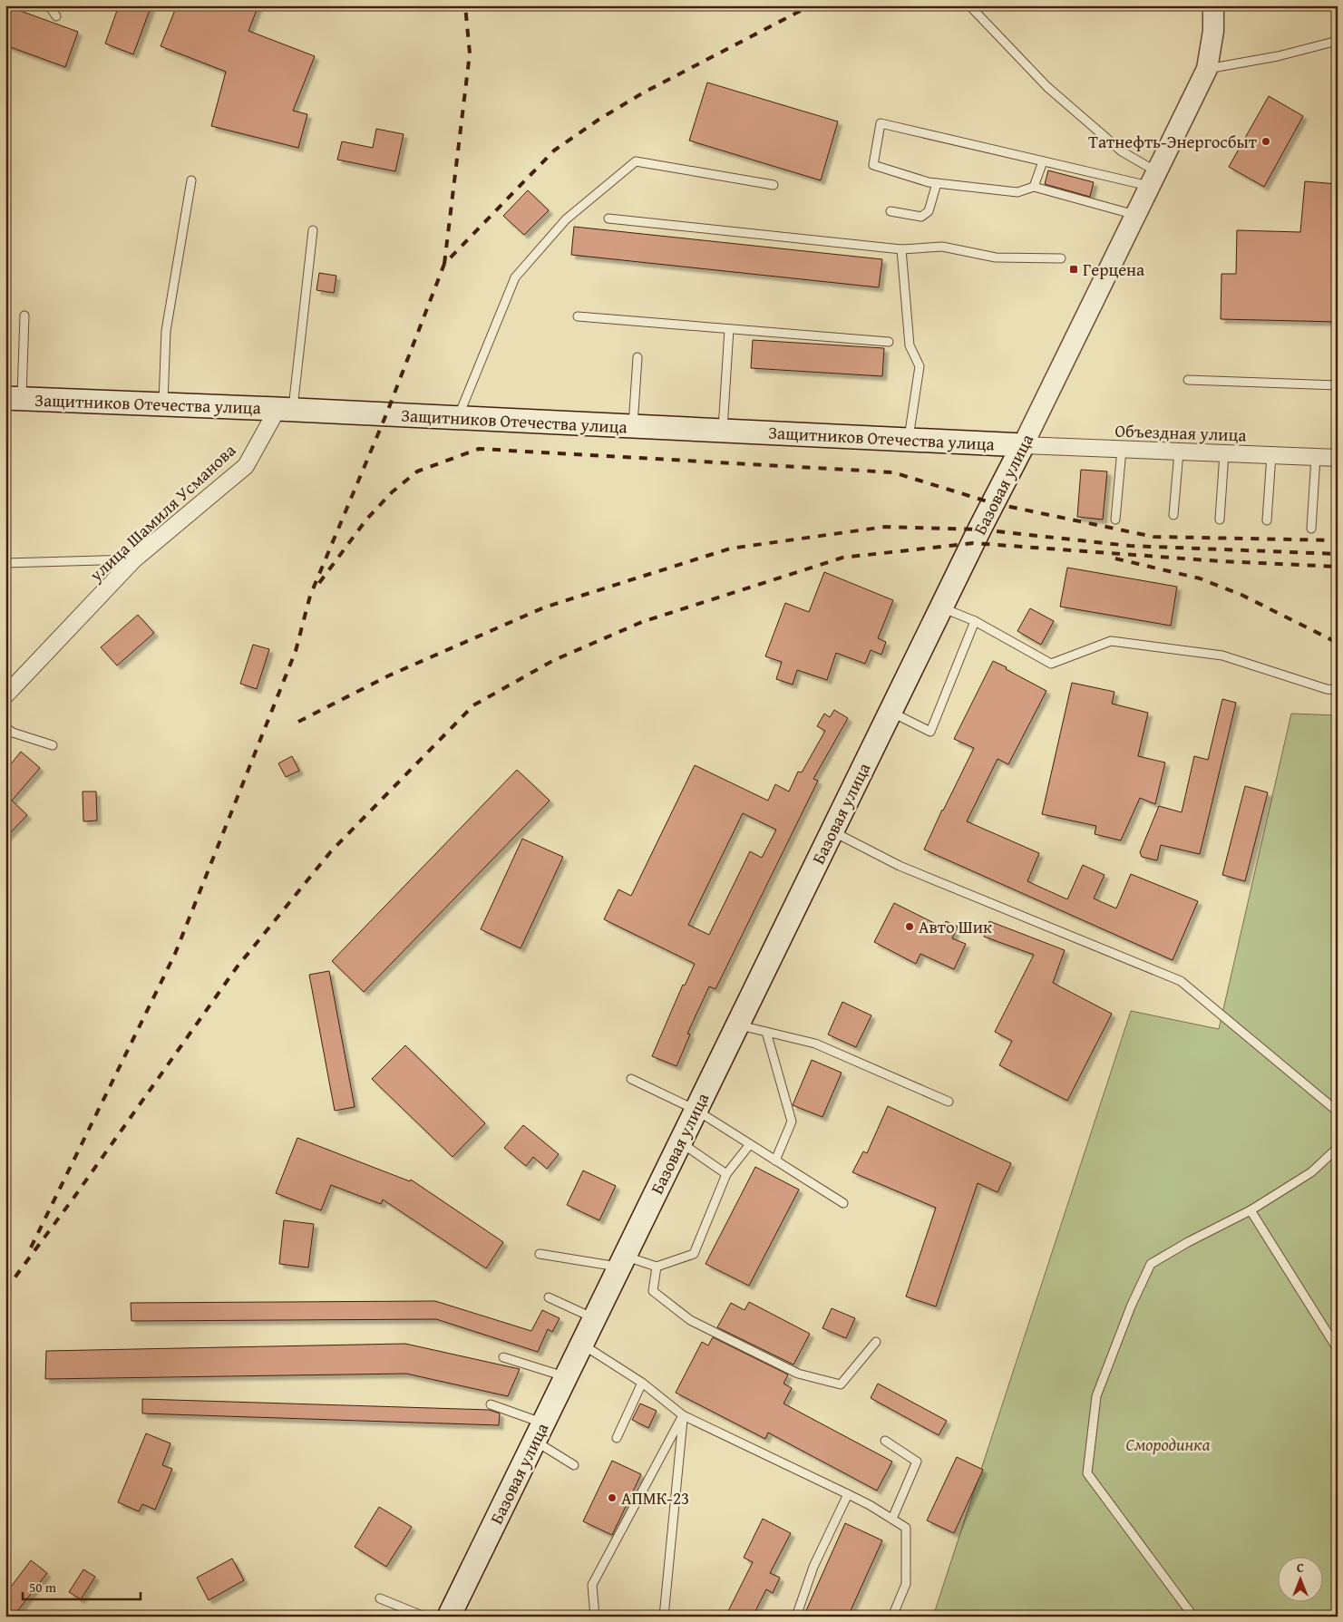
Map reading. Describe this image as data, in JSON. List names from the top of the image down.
{
  "streets": {
    "main road": ["Защитников Отечества улица", "Базовая улица"],
    "street": ["Объездная улица", "улица Шамиля Усманова"]
  },
  "crossings": [
    ["Защитников Отечества улица", "Объездная улица"],
    ["Защитников Отечества улица", "Базовая улица"],
    ["Защитников Отечества улица", "улица Шамиля Усманова"],
    ["Объездная улица", "Базовая улица"]
  ],
  "parks": ["Смородинка"],
  "places": {
    "other": ["Татнефть-Энергосбыт", "Авто Шик", "АПМК-23"],
    "transit": ["Герцена"]
  },
  "scale_bar": "50 m",
  "north": "top"
}
